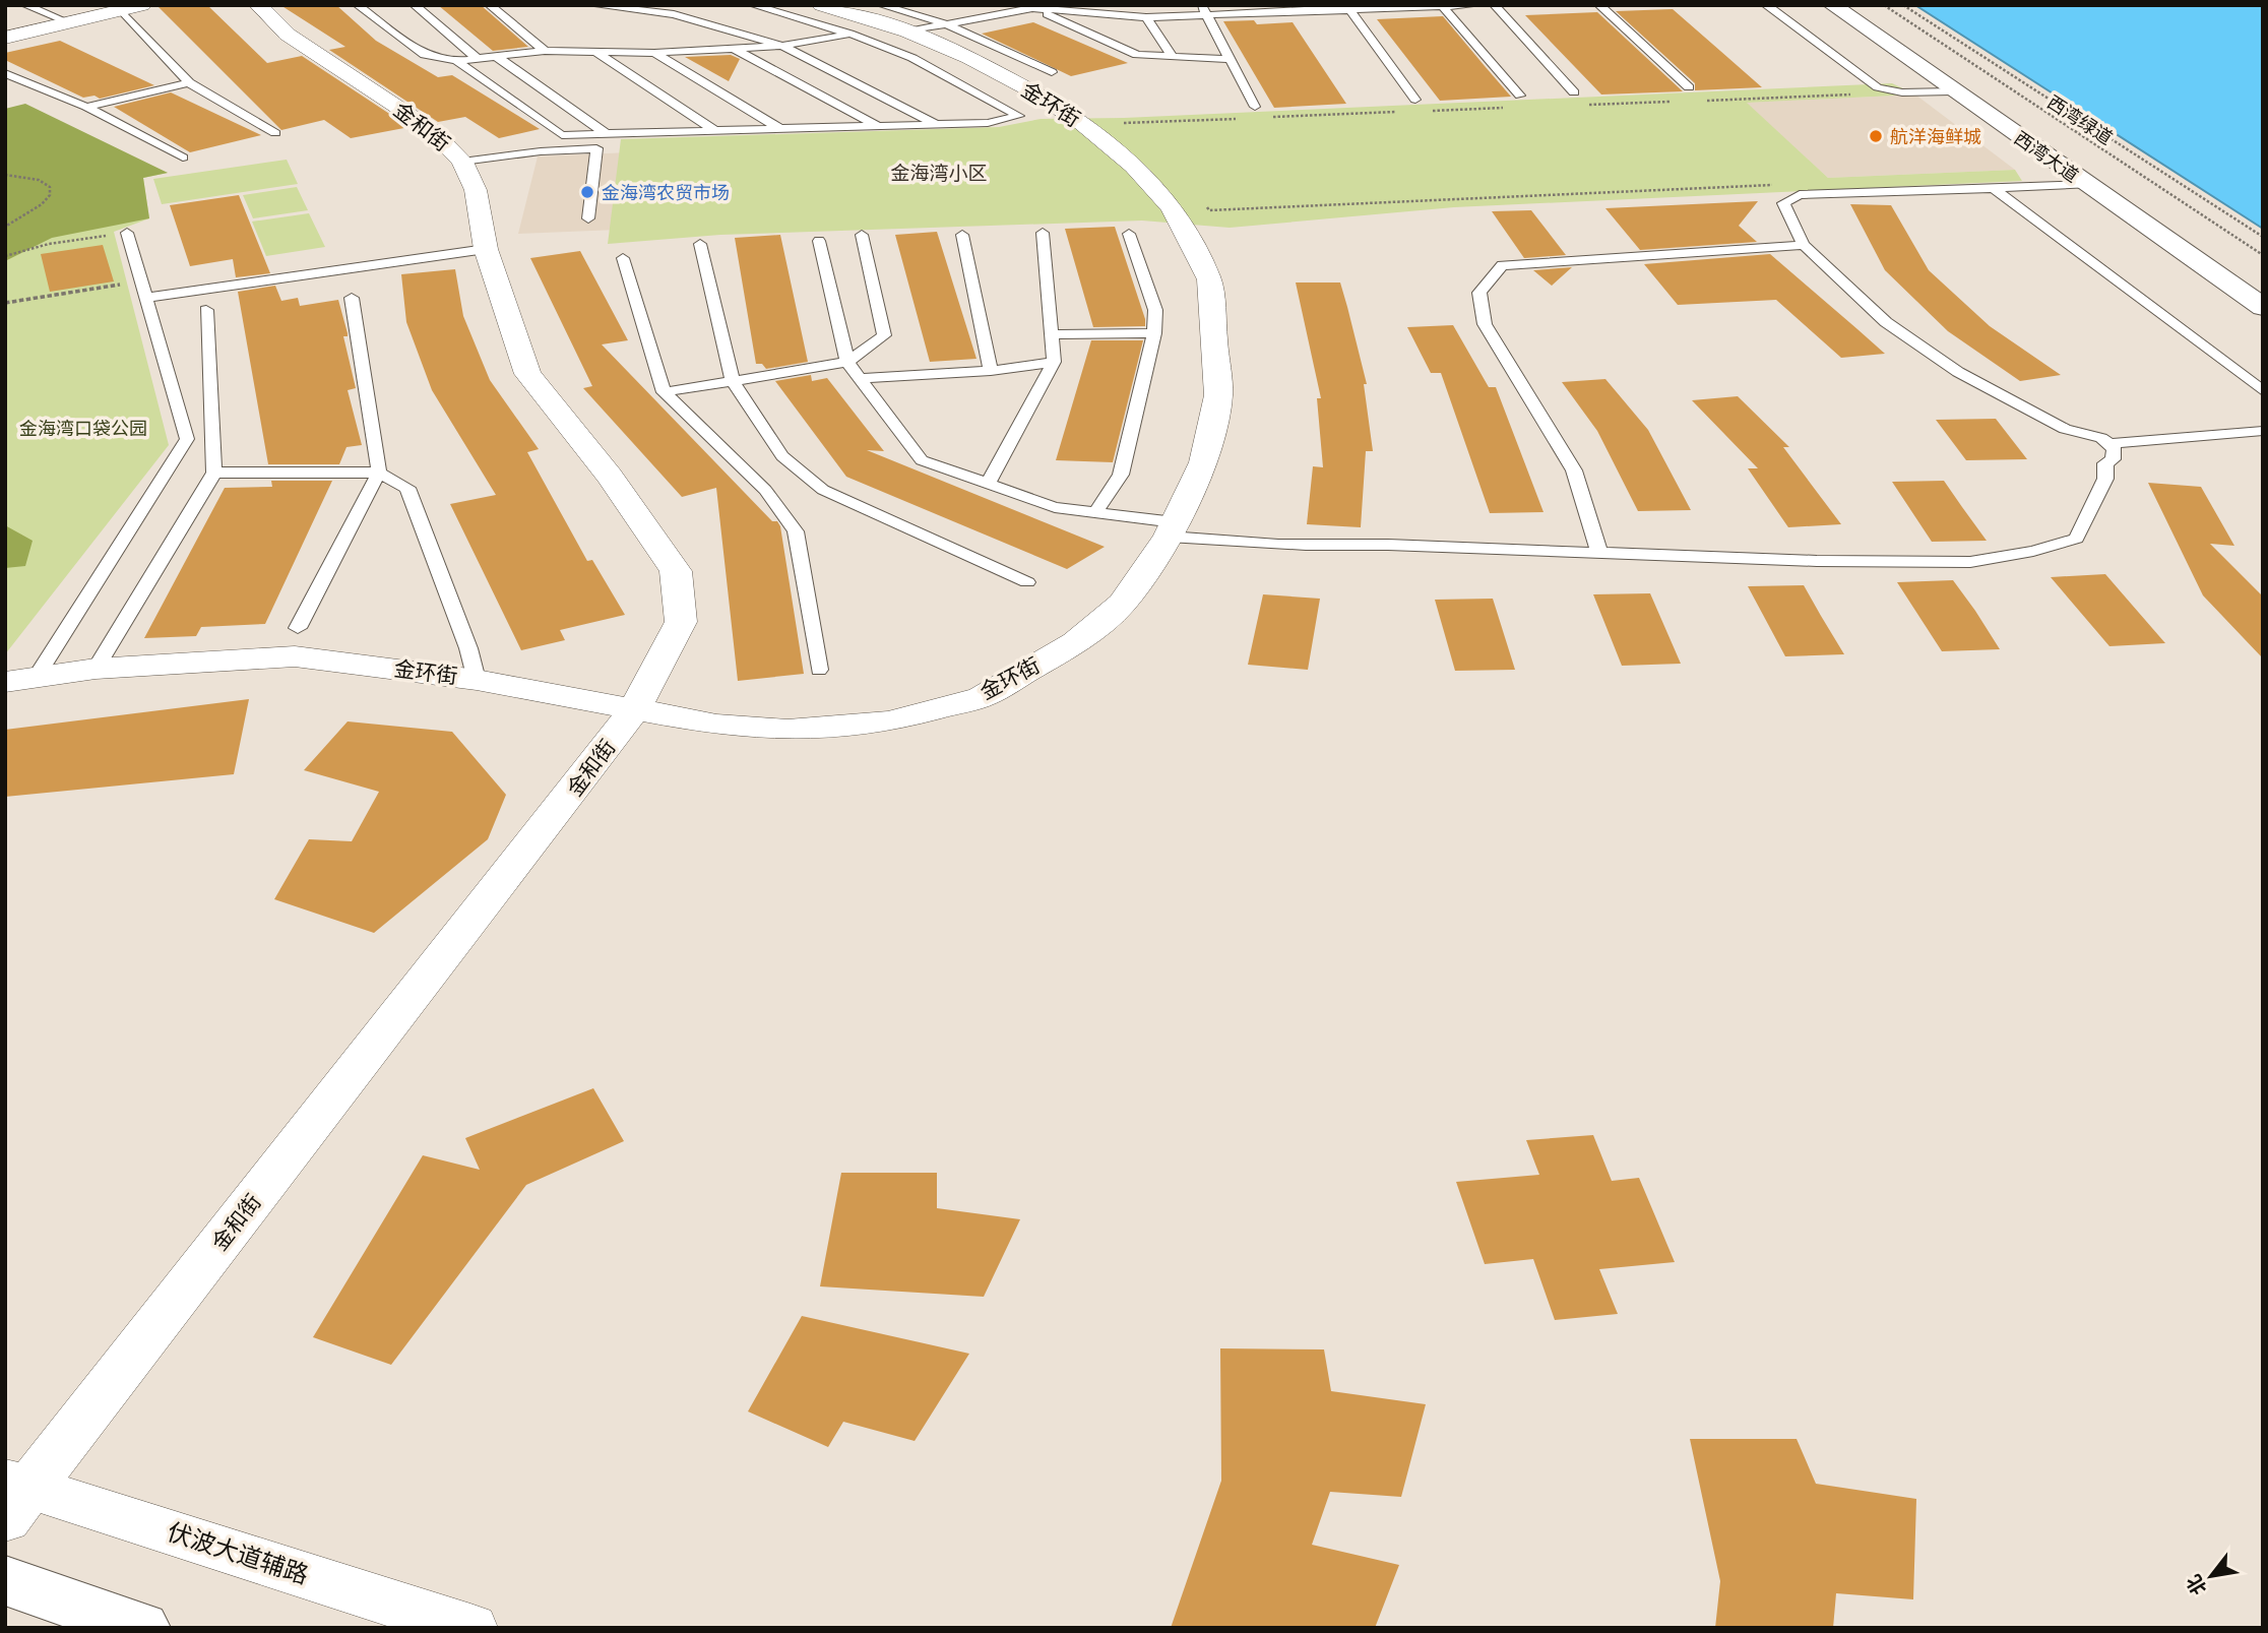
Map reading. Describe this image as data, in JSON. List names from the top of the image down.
{
  "streets": {
    "main road": ["西湾大道"],
    "street": ["金环街", "金和街", "伏波大道辅路"],
    "path": ["西湾绿道"]
  },
  "crossings": [
    ["金环街", "金和街"],
    ["金和街", "伏波大道辅路"]
  ],
  "districts": ["金海湾小区"],
  "parks": ["金海湾口袋公园"],
  "places": ["航洋海鲜城", "金海湾农贸市场"],
  "north": "bottom left"
}
